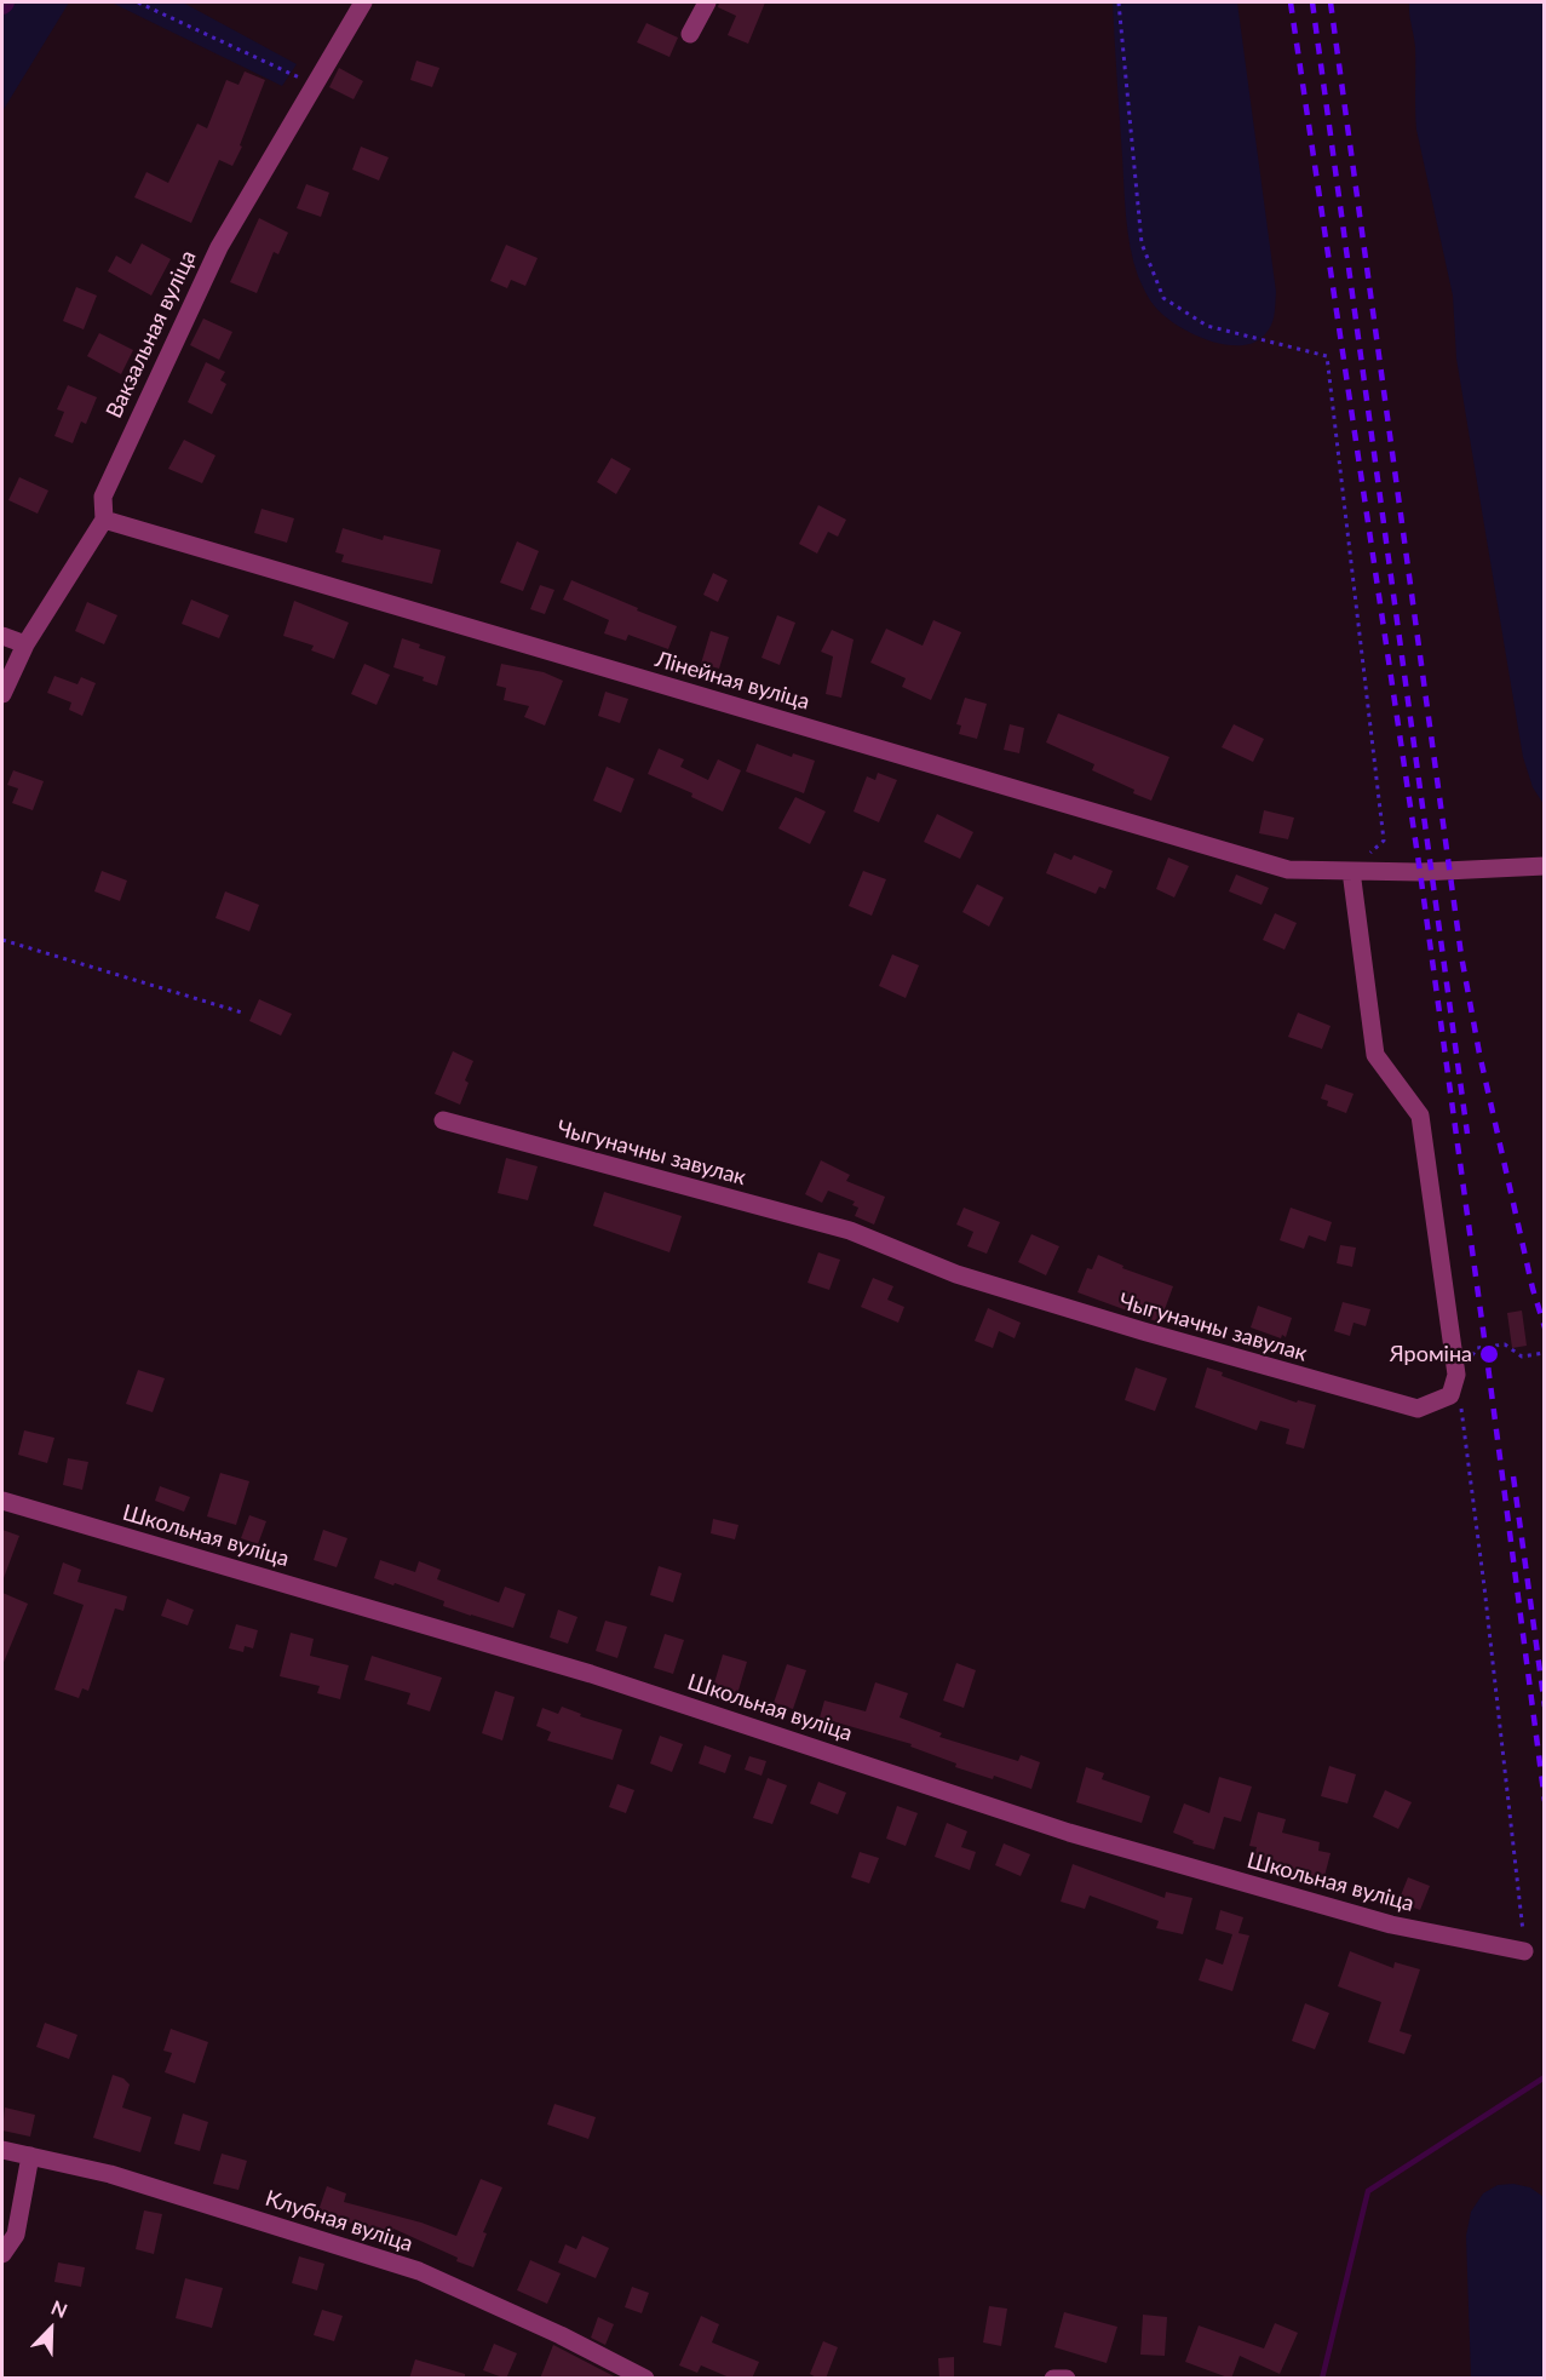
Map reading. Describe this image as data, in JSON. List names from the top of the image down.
{
  "streets": {
    "street": [
      "Вакзальная вуліца",
      "Лінейная вуліца",
      "Чыгуначны завулак",
      "Школьная вуліца",
      "Клубная вуліца"
    ]
  },
  "crossings": [
    ["Вакзальная вуліца", "Лінейная вуліца"]
  ],
  "places": ["Яроміна"],
  "north": "top right"
}
